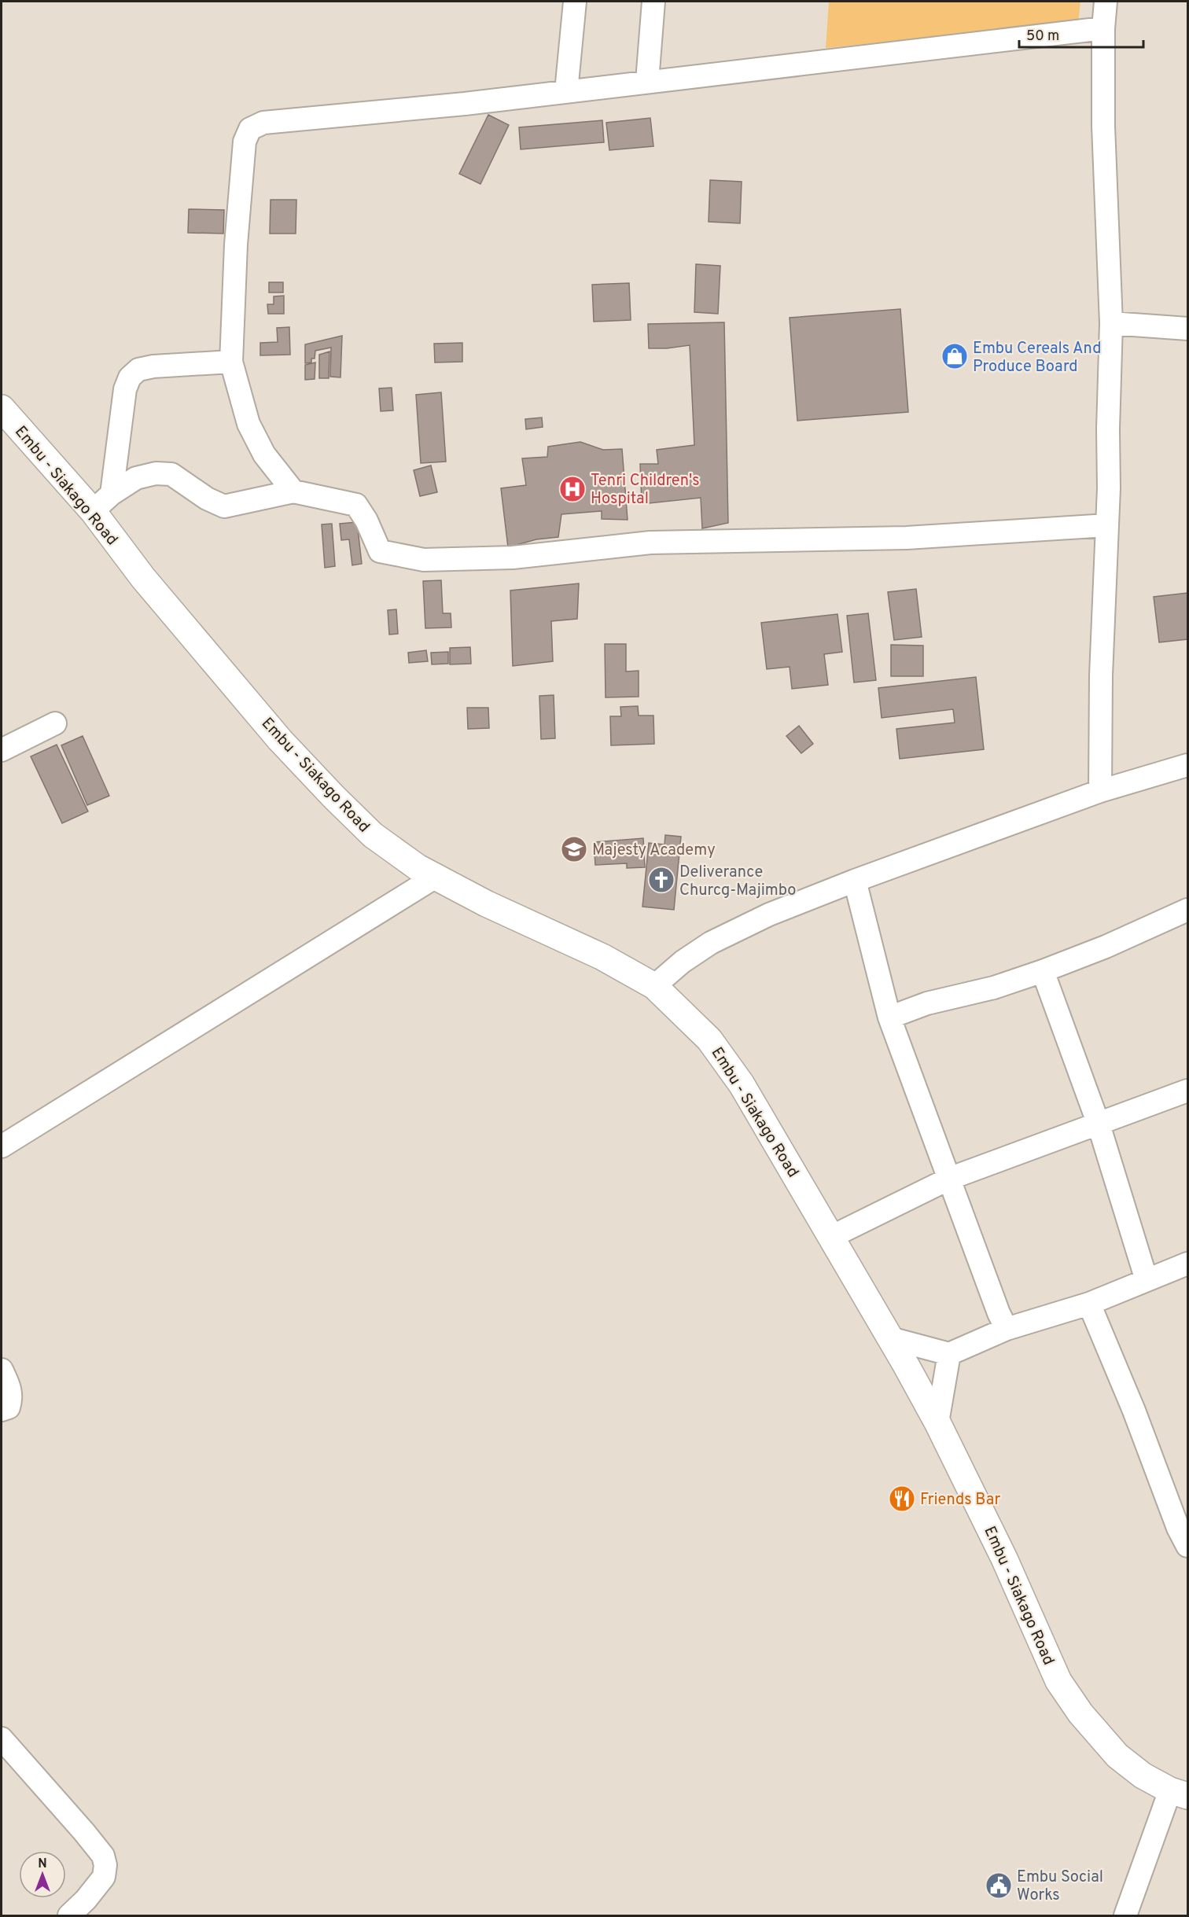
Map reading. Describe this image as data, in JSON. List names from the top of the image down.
{
  "streets": {
    "highway": ["Embu - Siakago Road"]
  },
  "places": {
    "shop": ["Embu Cereals And Produce Board"],
    "hospital": ["Tenri Children's Hospital"],
    "school or university": ["Majesty Academy"],
    "church": ["Deliverance Churcg-Majimbo"],
    "restaurant": ["Friends Bar"],
    "public building": ["Embu Social Works"]
  },
  "scale_bar": "50 m",
  "north": "top"
}
